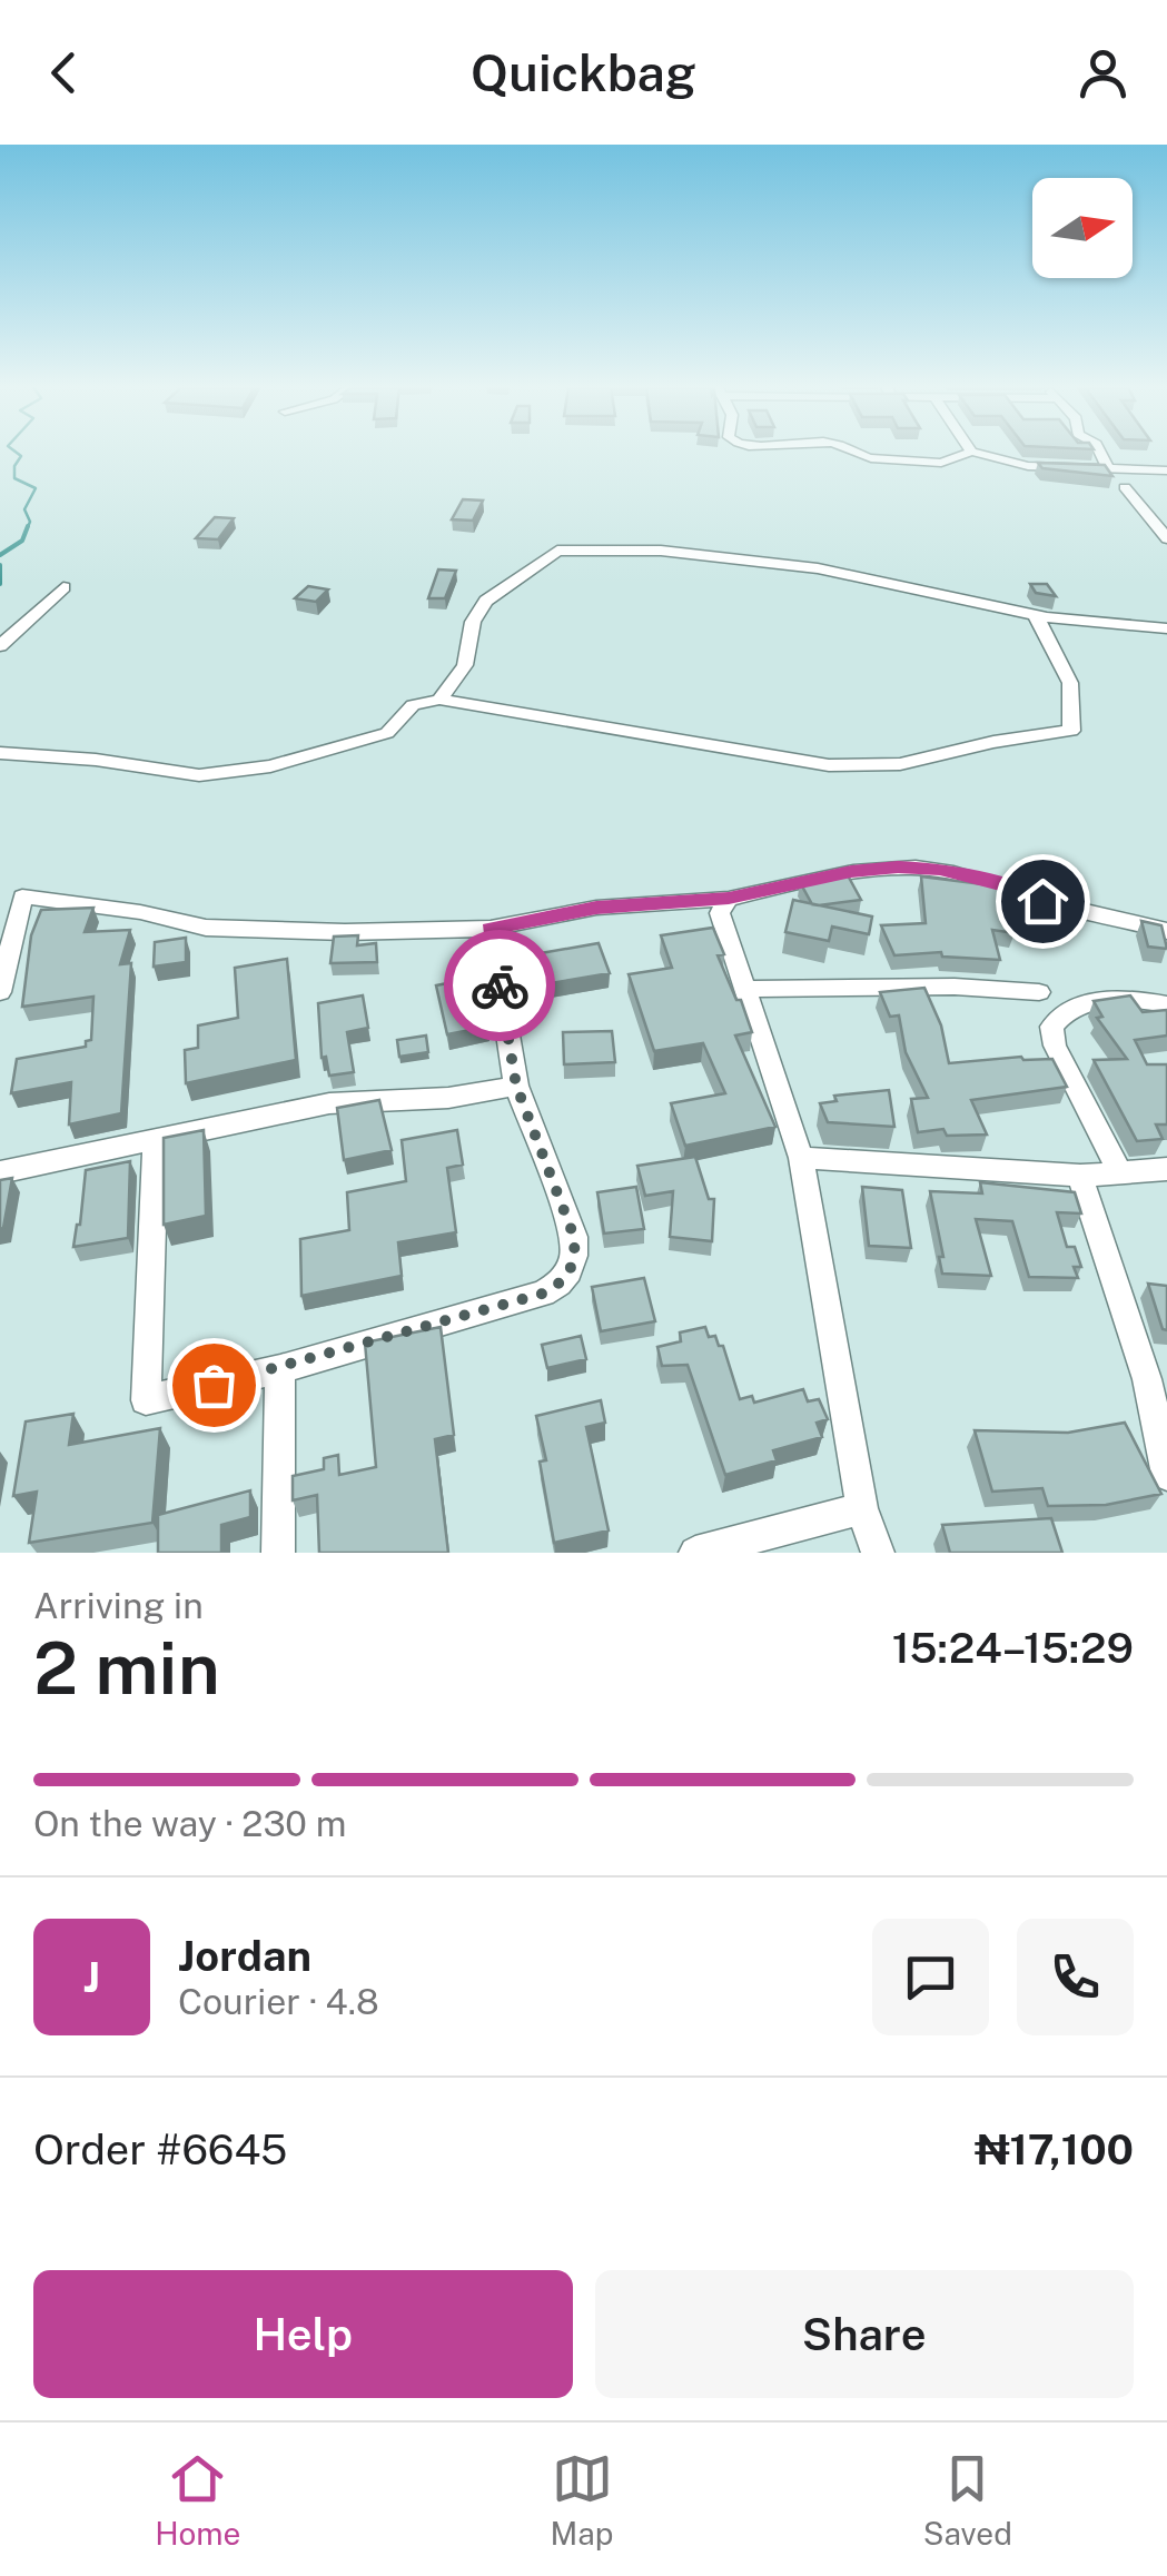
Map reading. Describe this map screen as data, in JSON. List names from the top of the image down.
{
  "north": "right",
  "page": {
    "header": "Quickbag",
    "heading": ["2 min", "Arriving in", "15:24–15:29"],
    "panel": [
      "Jordan",
      "Courier · 4.8",
      "Order #6645",
      "₦17,100"
    ],
    "bar": "On the way · 230 m",
    "round": "J",
    "buttons": ["Help", "Share"],
    "tabs": ["Home", "Map", "Saved"]
  }
}
